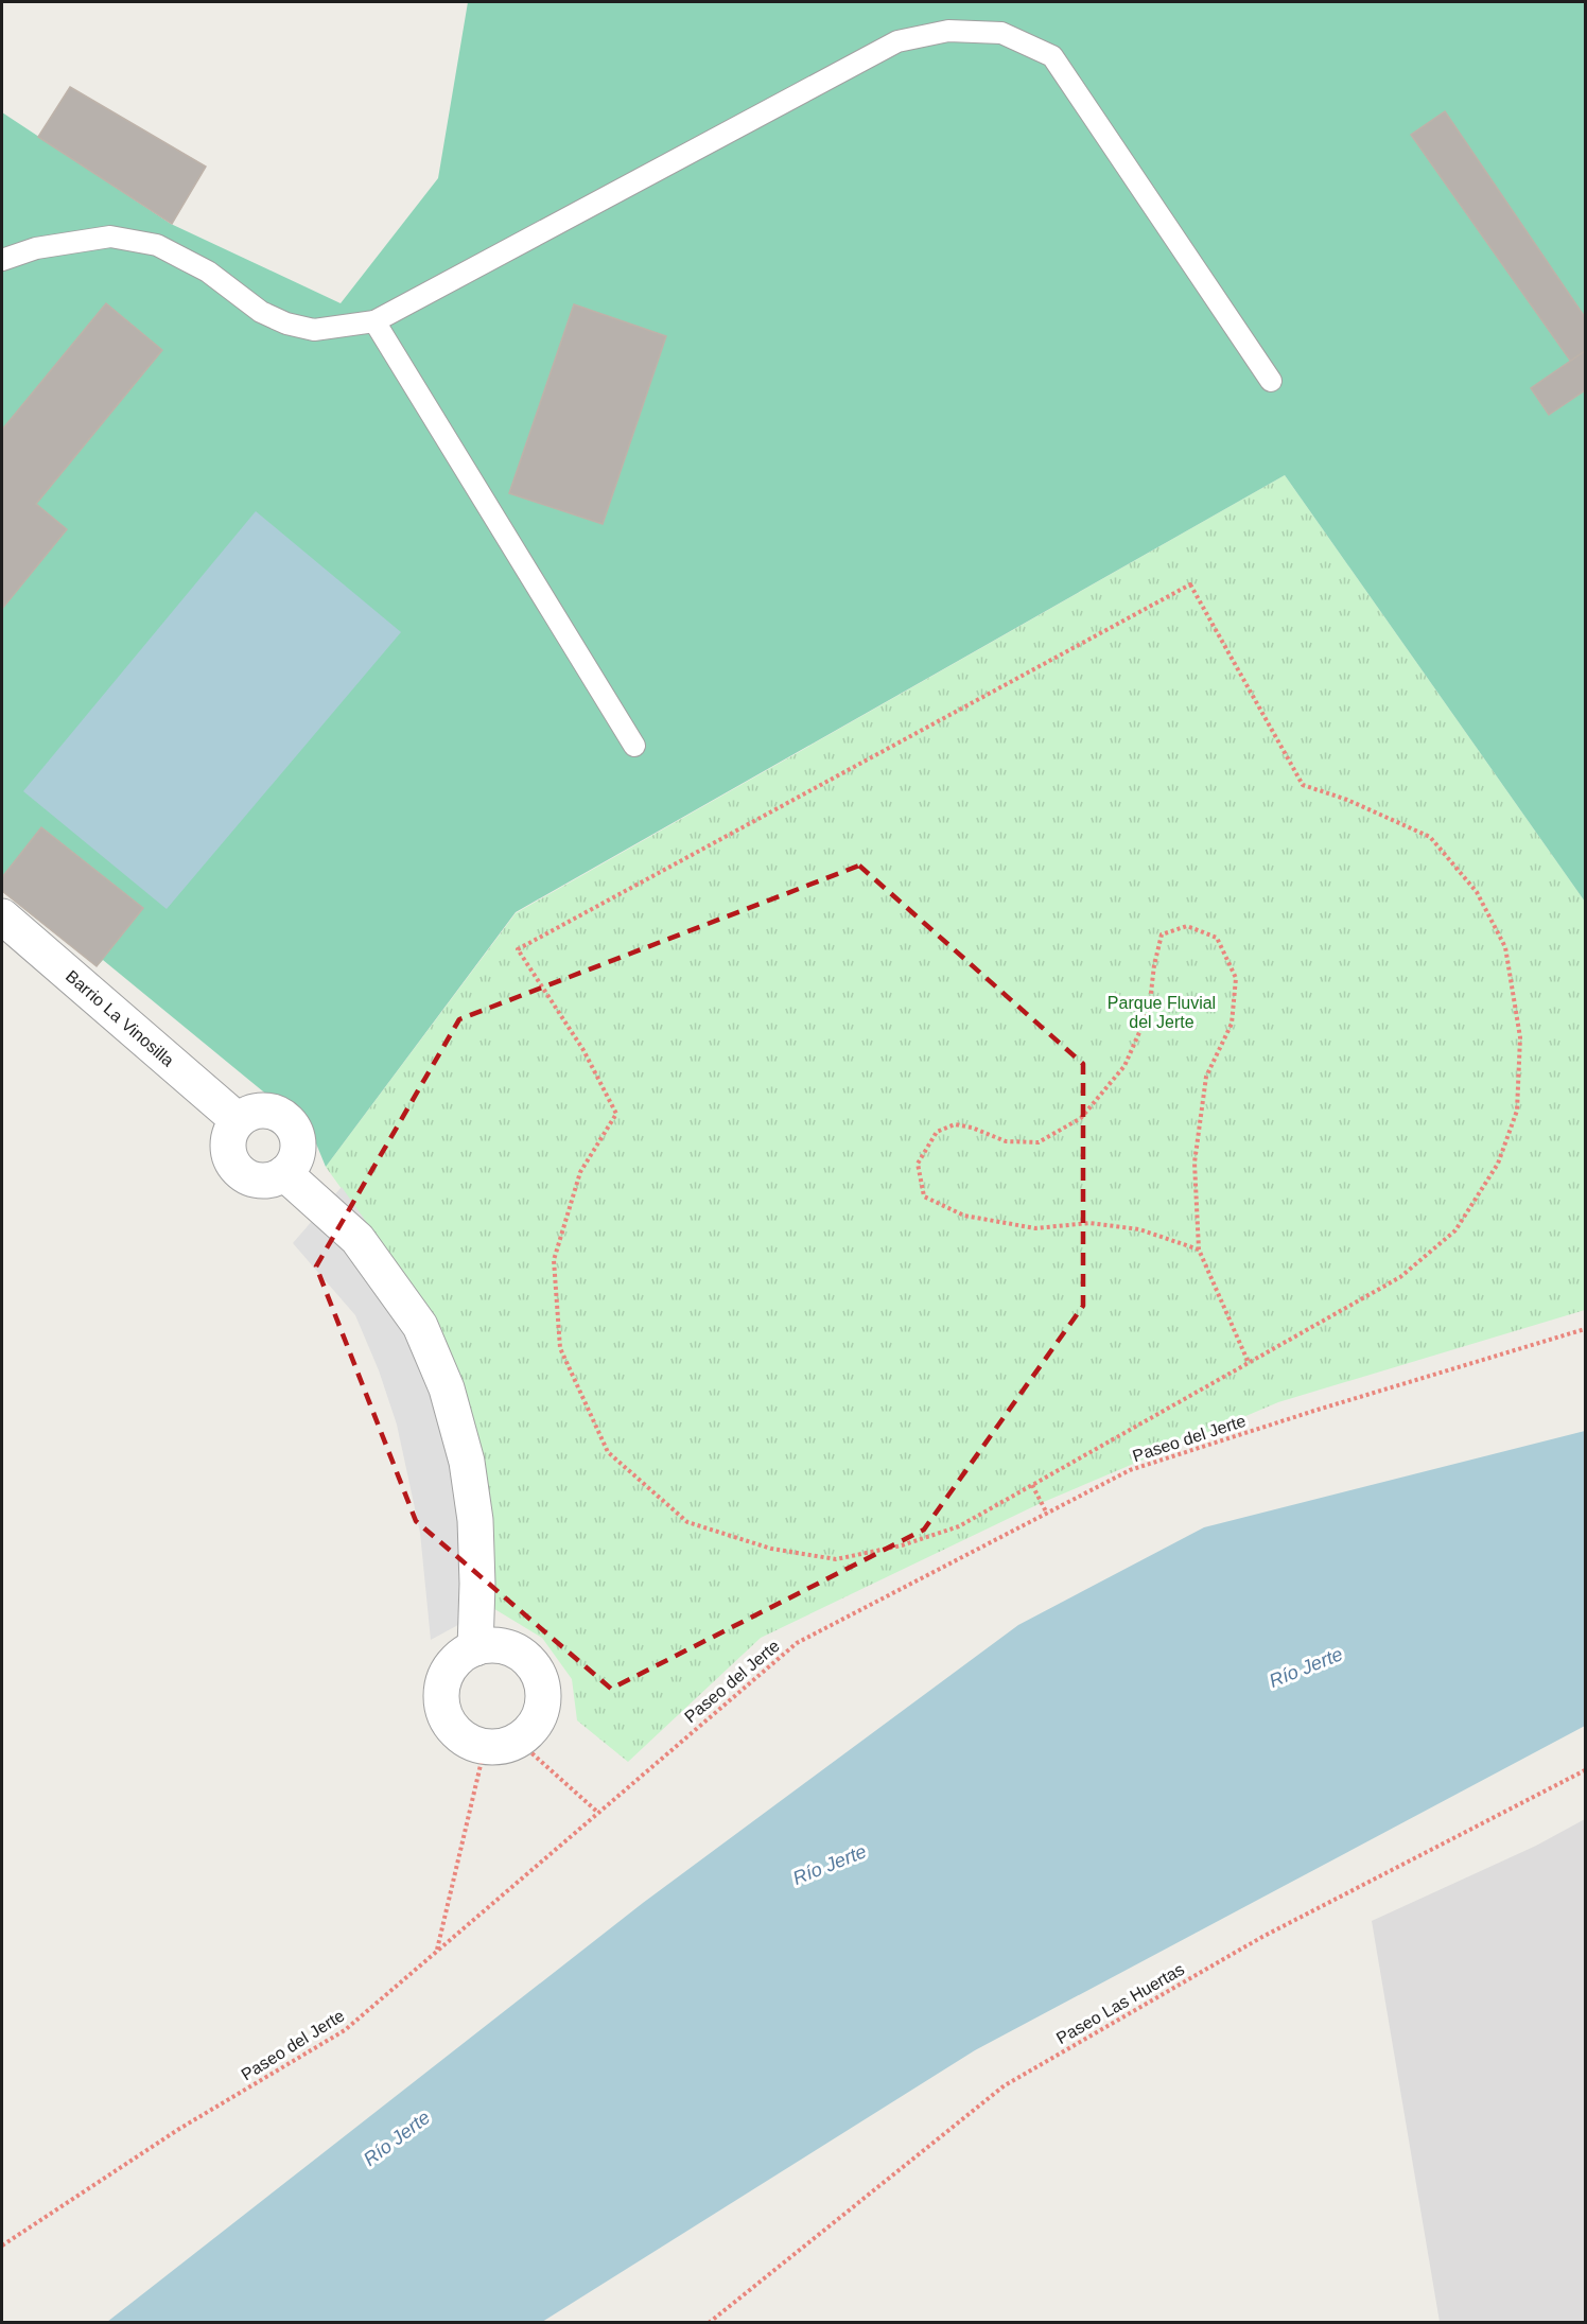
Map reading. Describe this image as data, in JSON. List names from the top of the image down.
{
  "streets": {
    "street": ["Barrio La Vinosilla"],
    "path": ["Paseo del Jerte", "Paseo Las Huertas"]
  },
  "water": ["Río Jerte"],
  "parks": ["Parque Fluvial del Jerte"]
}
